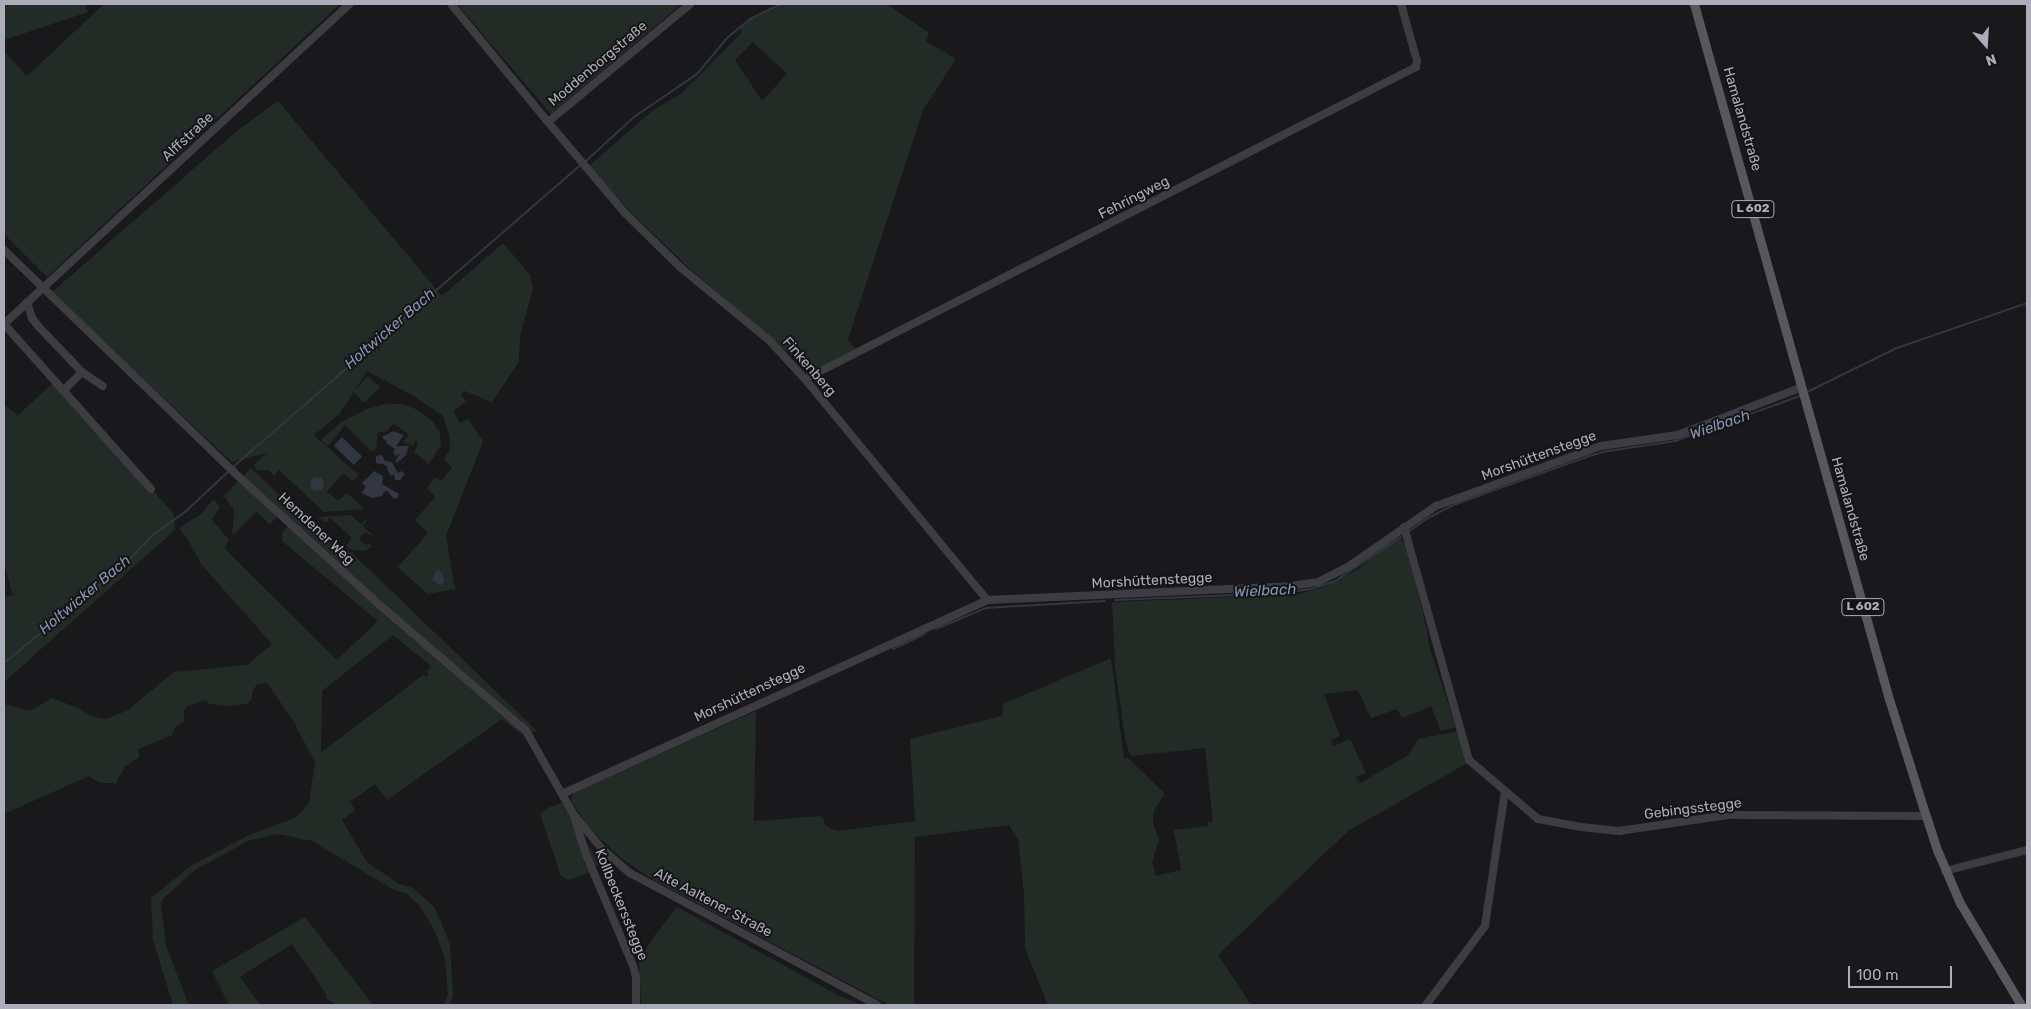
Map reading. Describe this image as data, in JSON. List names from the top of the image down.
{
  "streets": {
    "main road": ["Hamalandstraße", "L 602"],
    "street": [
      "Moddenborgstraße",
      "Alffstraße",
      "Fehringweg",
      "Finkenberg",
      "Morshüttenstegge",
      "Hemdener Weg",
      "Gebingsstegge",
      "Alte Aaltener Straße",
      "Kollbeckersstegge"
    ]
  },
  "crossings": [
    ["Moddenborgstraße", "Finkenberg"],
    ["Hamalandstraße", "Morshüttenstegge"],
    ["Hamalandstraße", "Gebingsstegge"],
    ["Alffstraße", "Hemdener Weg"],
    ["Fehringweg", "Finkenberg"],
    ["Finkenberg", "Morshüttenstegge"],
    ["Morshüttenstegge", "Hemdener Weg"],
    ["Morshüttenstegge", "Gebingsstegge"],
    ["Morshüttenstegge", "Alte Aaltener Straße"],
    ["Hemdener Weg", "Alte Aaltener Straße"],
    ["Alte Aaltener Straße", "Kollbeckersstegge"]
  ],
  "water": ["Holtwicker Bach", "Wielbach"],
  "scale_bar": "100 m",
  "north": "bottom"
}
